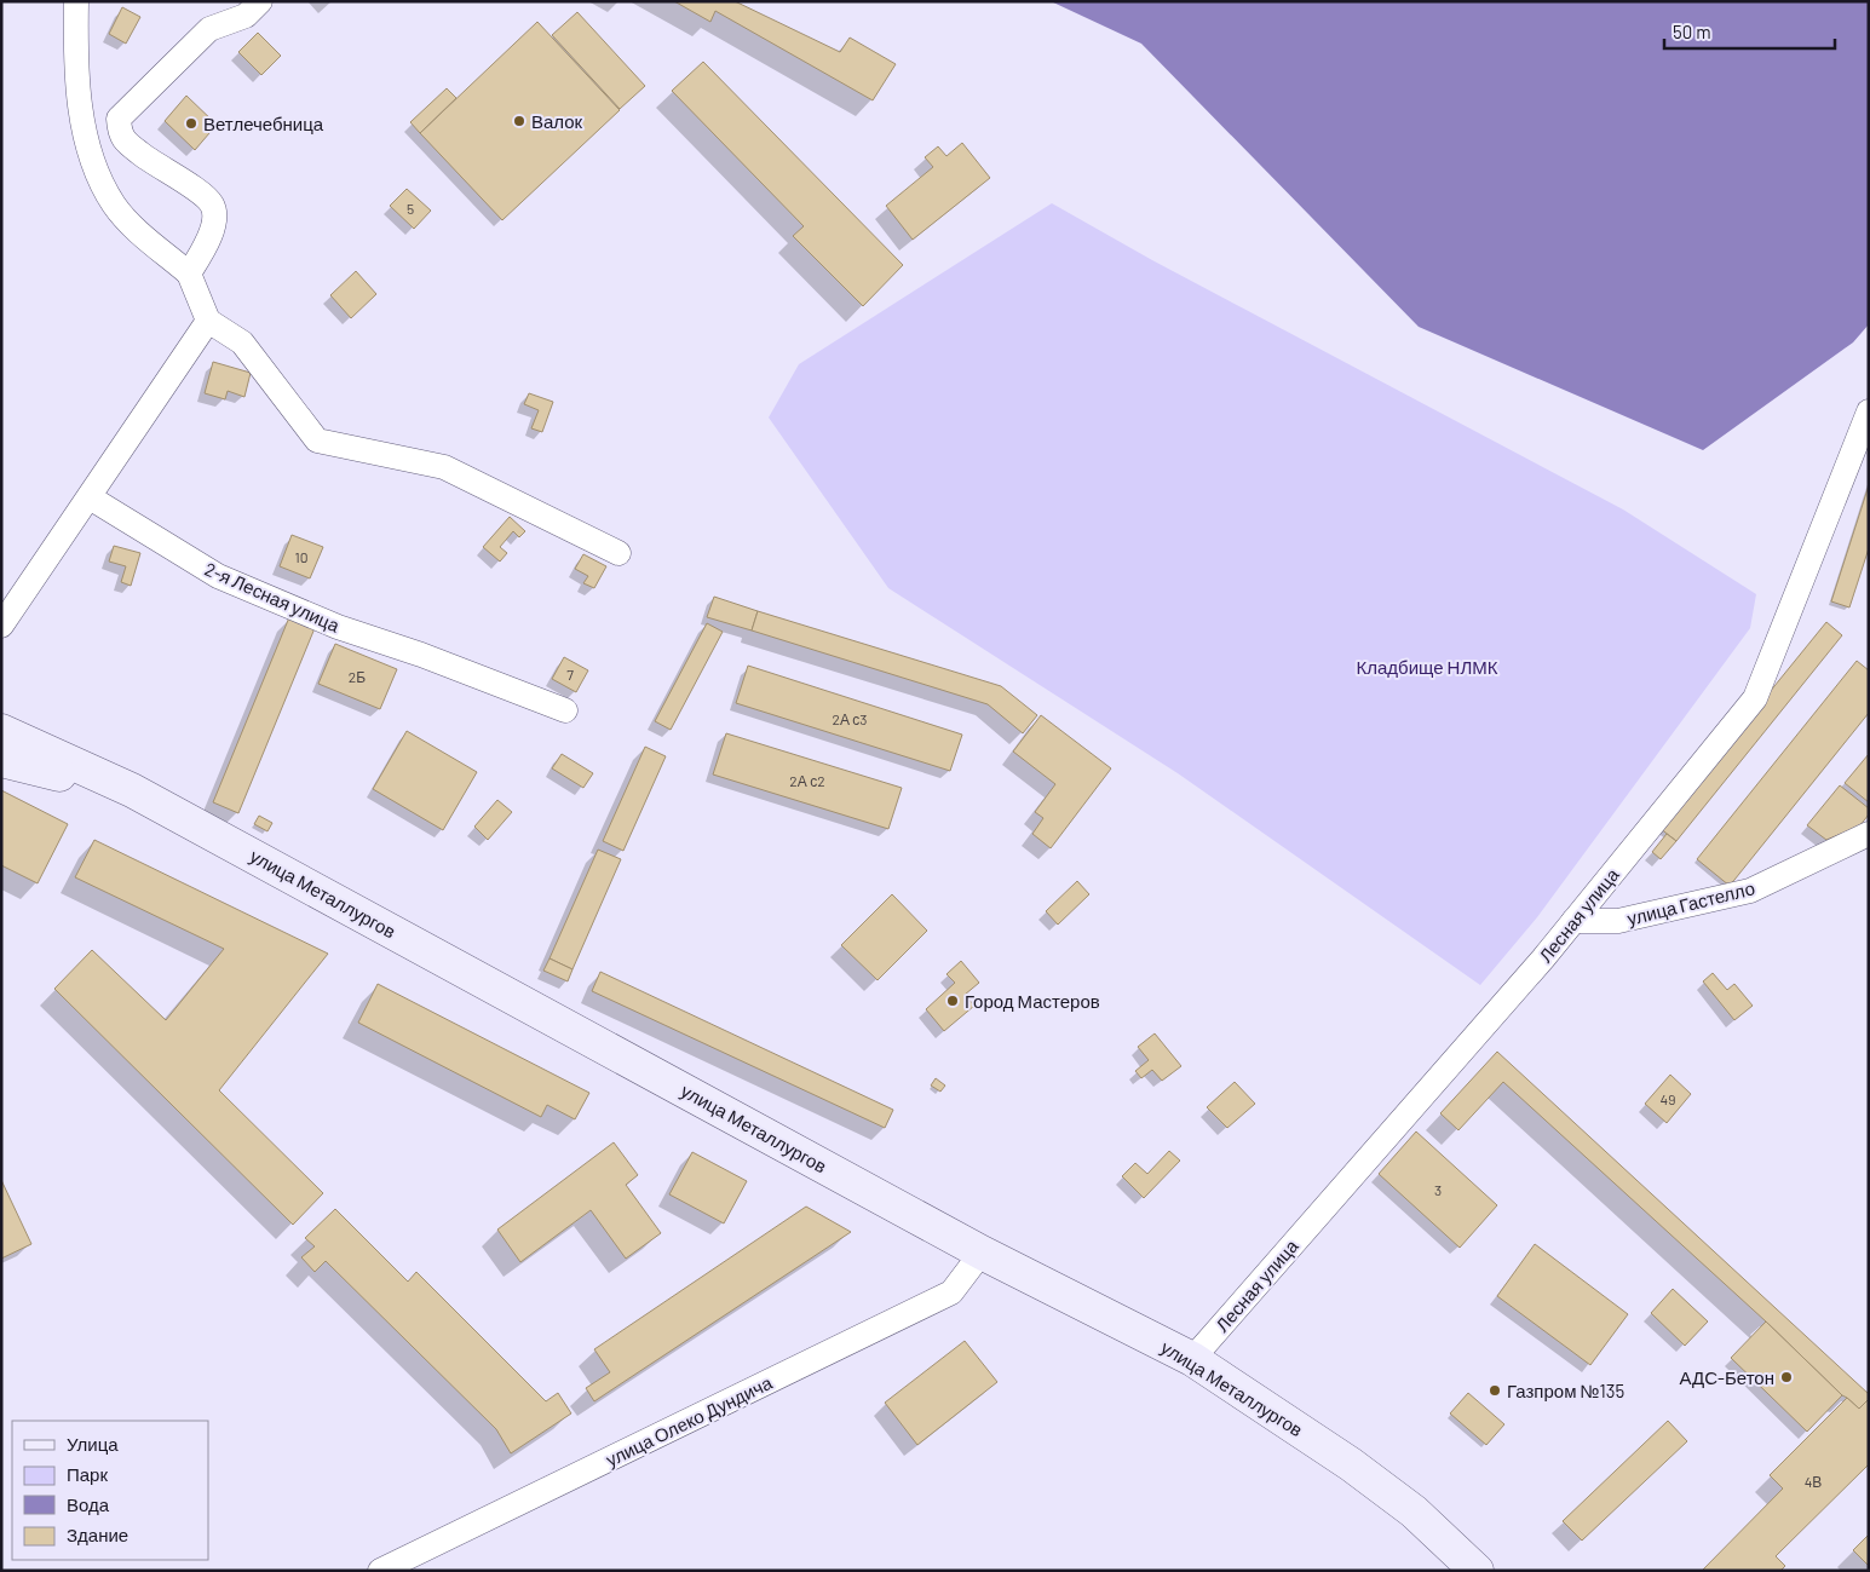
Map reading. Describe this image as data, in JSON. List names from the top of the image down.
{
  "streets": {
    "main road": ["улица Металлургов"],
    "street": [
      "2-я Лесная улица",
      "улица Гастелло",
      "Лесная улица",
      "улица Олеко Дундича"
    ]
  },
  "crossings": [
    ["улица Металлургов", "Лесная улица"],
    ["улица Металлургов", "улица Олеко Дундича"],
    ["улица Гастелло", "Лесная улица"]
  ],
  "parks": ["Кладбище НЛМК"],
  "places": [
    "Валок",
    "Ветлечебница",
    "Город Мастеров",
    "АДС-Бетон",
    "Газпром №135"
  ],
  "house_numbers": [
    "5",
    "10",
    "7",
    "2Б",
    "2А с3",
    "2А с2",
    "49",
    "3",
    "4В"
  ],
  "legend": [
    "Улица",
    "Парк",
    "Вода",
    "Здание"
  ],
  "scale_bar": "50 m"
}
